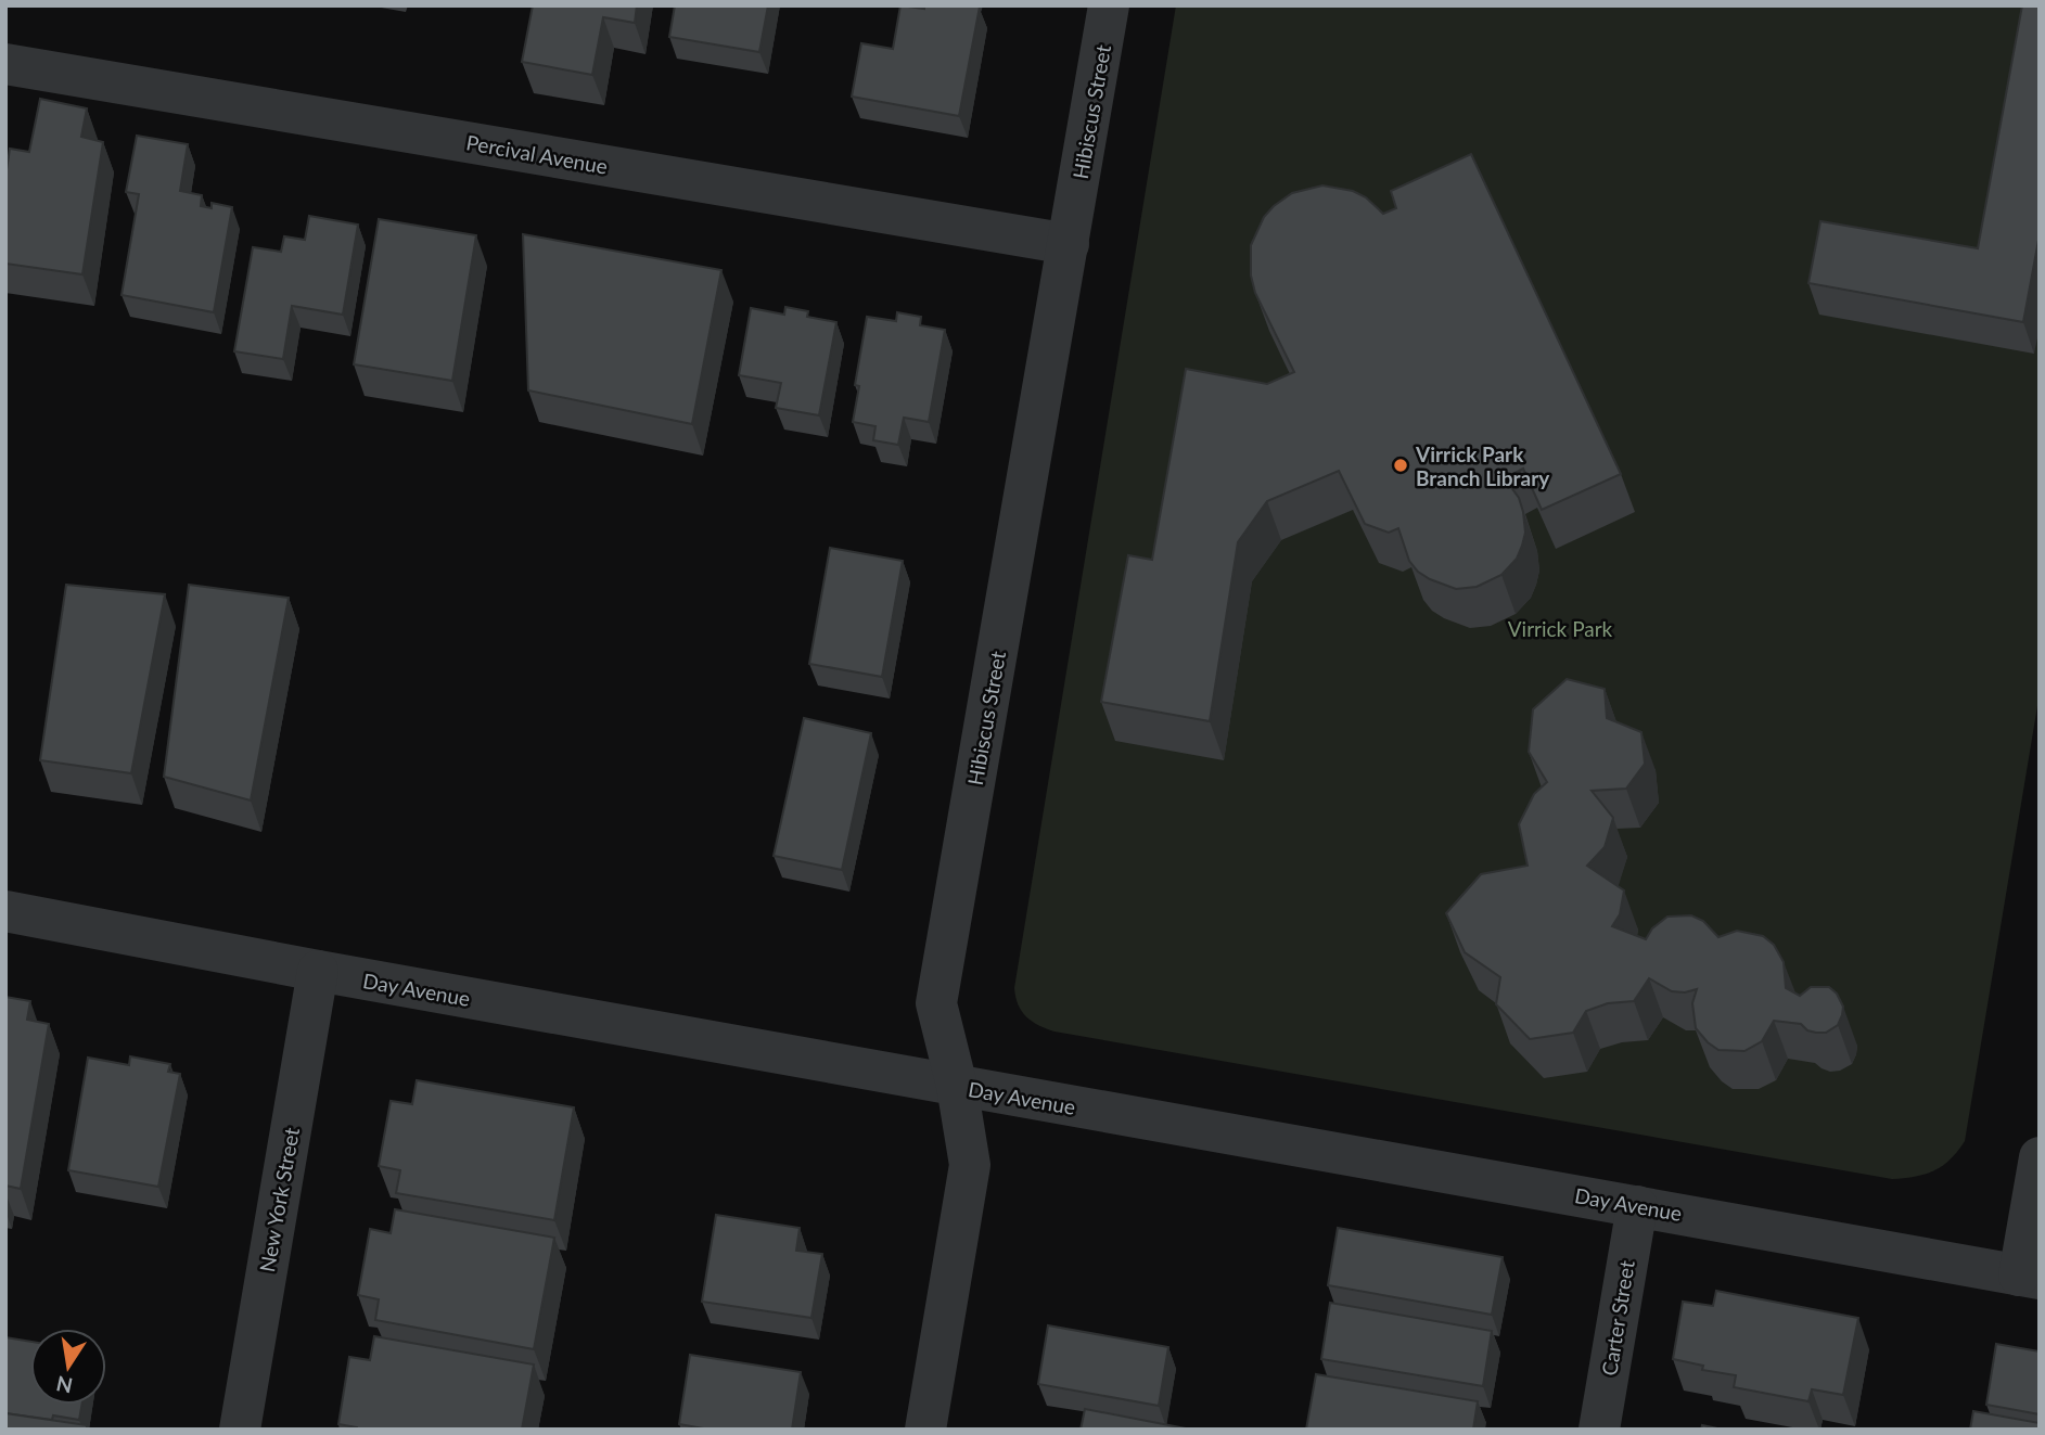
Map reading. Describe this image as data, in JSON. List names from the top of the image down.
{
  "streets": {
    "street": [
      "Hibiscus Street",
      "Percival Avenue",
      "Day Avenue",
      "New York Street",
      "Carter Street"
    ]
  },
  "crossings": [
    ["Hibiscus Street", "Percival Avenue"],
    ["Hibiscus Street", "Day Avenue"],
    ["Day Avenue", "New York Street"],
    ["Day Avenue", "Carter Street"]
  ],
  "parks": ["Virrick Park"],
  "places": ["Virrick Park Branch Library"],
  "north": "bottom"
}
